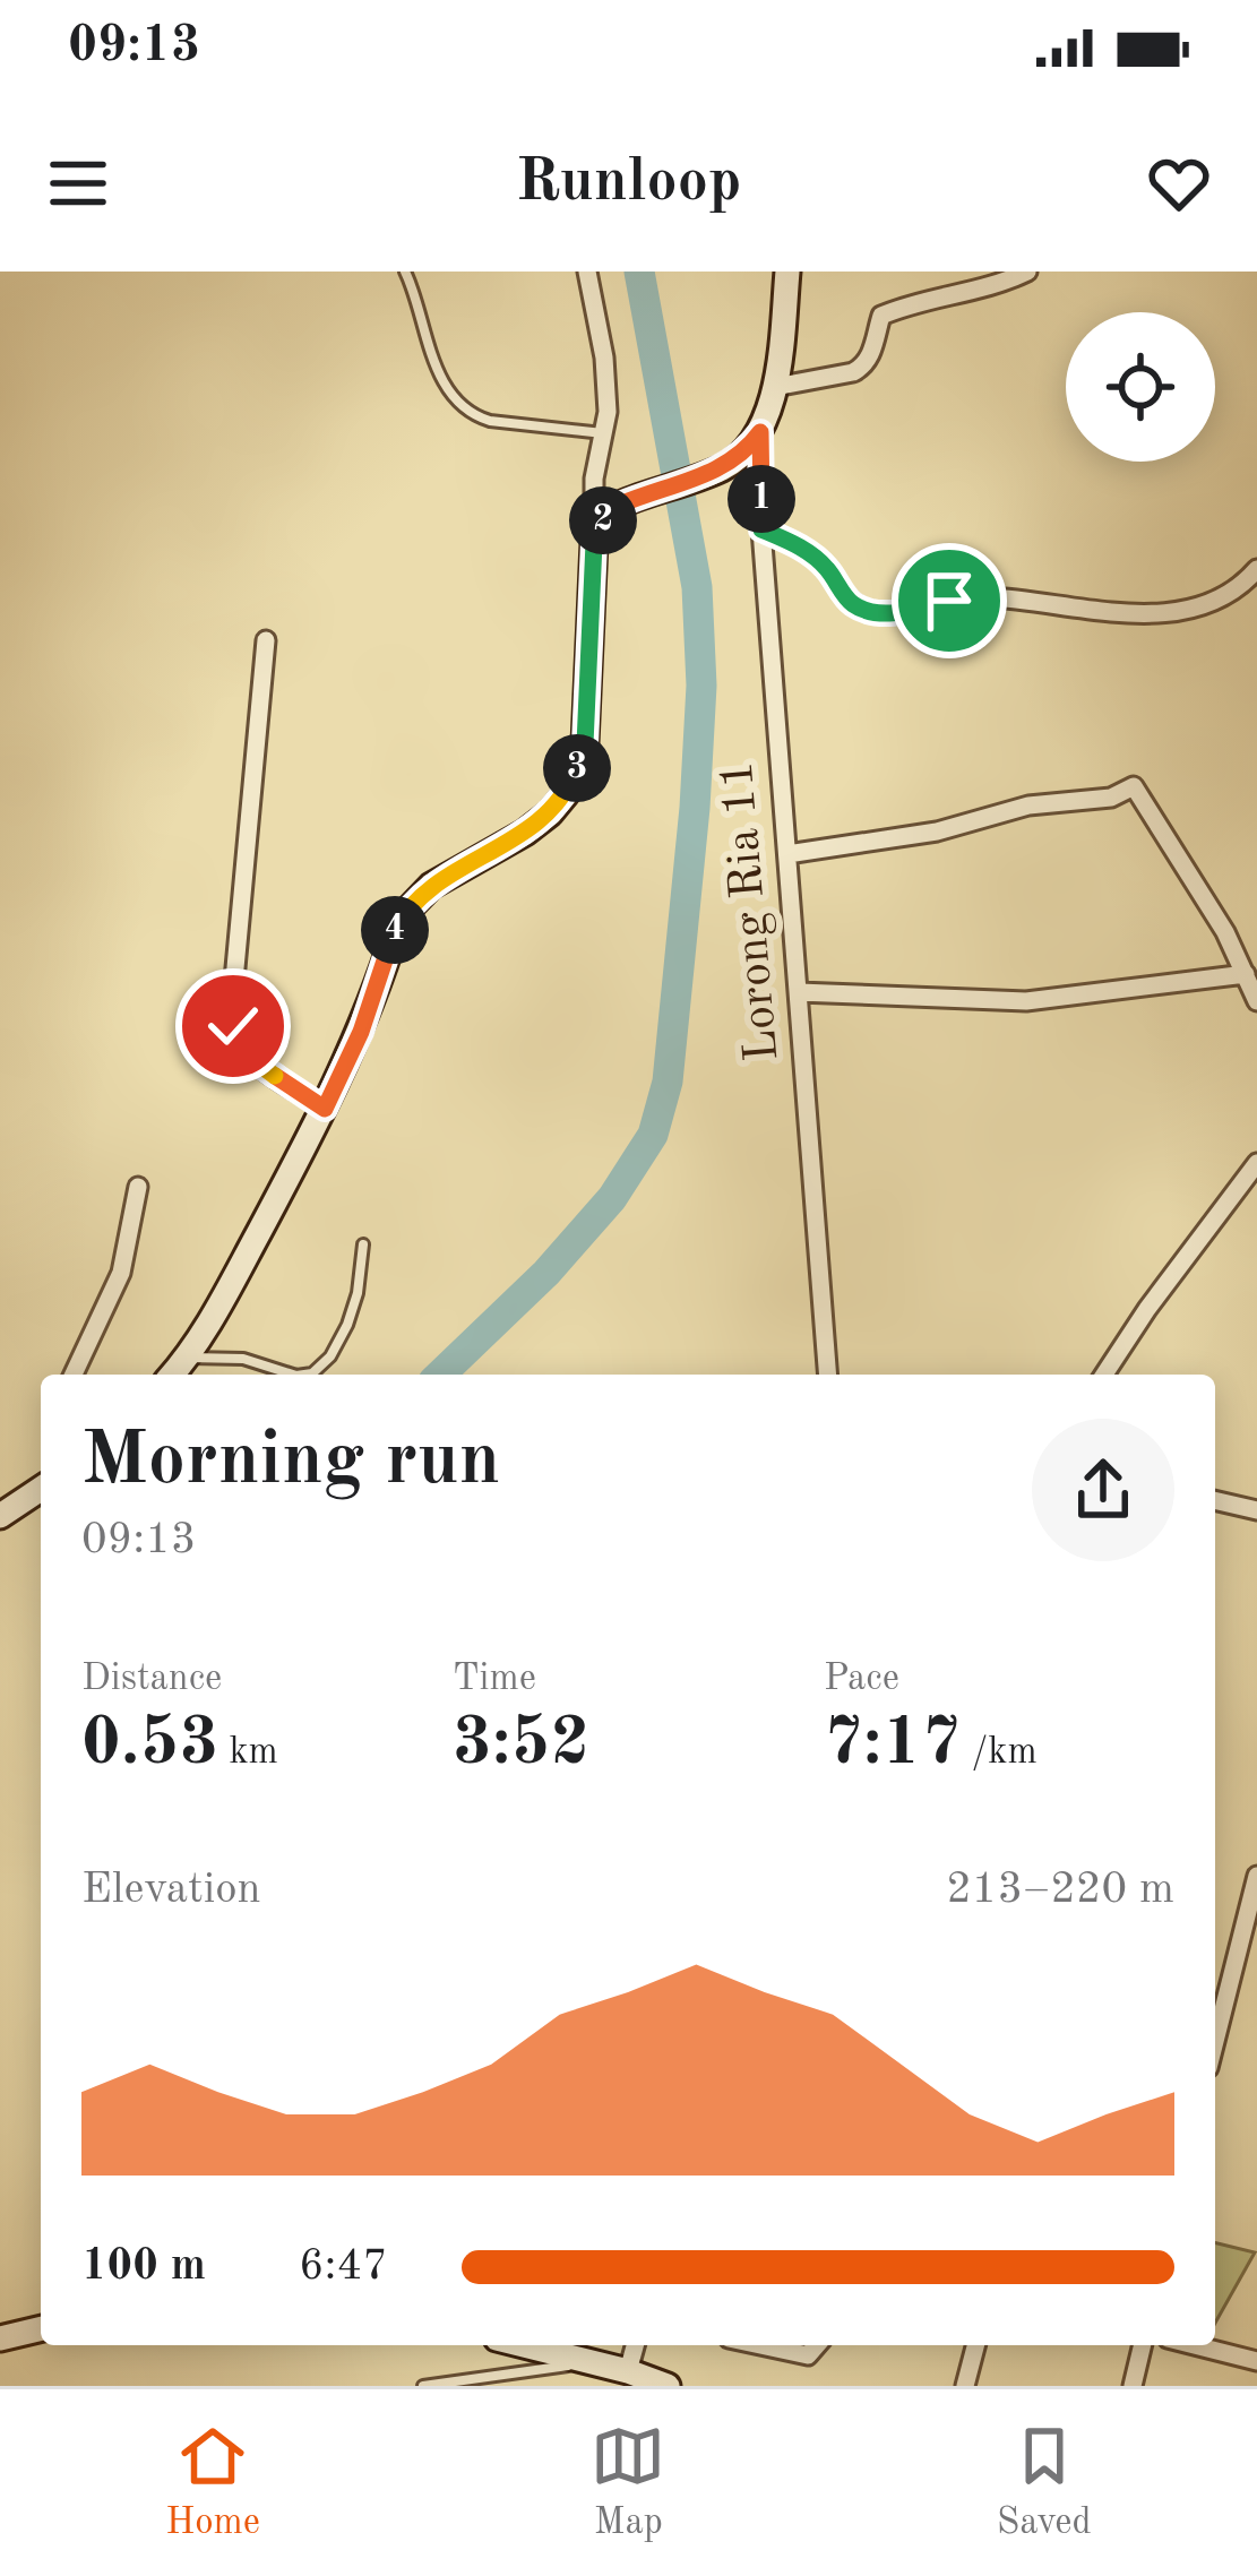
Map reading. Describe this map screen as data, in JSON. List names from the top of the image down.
{
  "streets": {
    "street": ["Lorong Ria 11"]
  },
  "page": {
    "status": "09:13",
    "header": "Runloop",
    "pins": [
      "1",
      "2",
      "3",
      "4"
    ],
    "heading": ["Morning run", "09:13"],
    "stats": [
      ["Distance", "0.53 km"],
      ["Time", "3:52"],
      ["Pace", "7:17 /km"]
    ],
    "chart": ["Elevation", "213–220 m"],
    "list": [
      {
        "name": "100 m",
        "note": "6:47"
      }
    ],
    "tabs": ["Home", "Map", "Saved"]
  }
}
